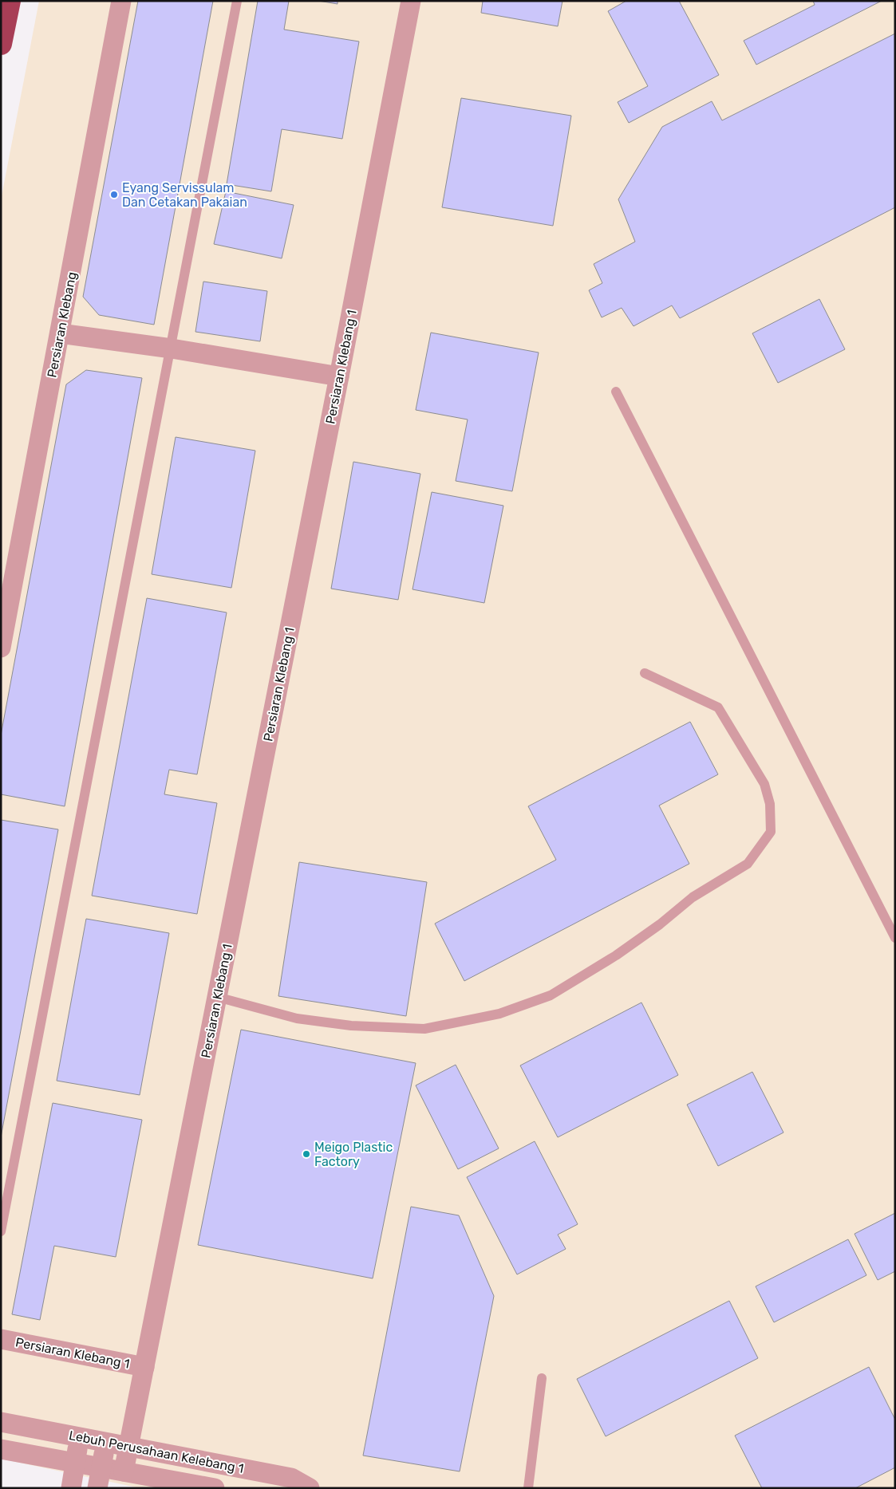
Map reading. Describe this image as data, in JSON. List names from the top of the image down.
{
  "streets": {
    "street": ["Persiaran Klebang", "Persiaran Klebang 1", "Lebuh Perusahaan Kelebang 1"]
  },
  "crossings": [
    ["Persiaran Klebang 1", "Lebuh Perusahaan Kelebang 1"]
  ],
  "places": ["Eyang Servissulam Dan Cetakan Pakaian", "Meigo Plastic Factory"]
}
